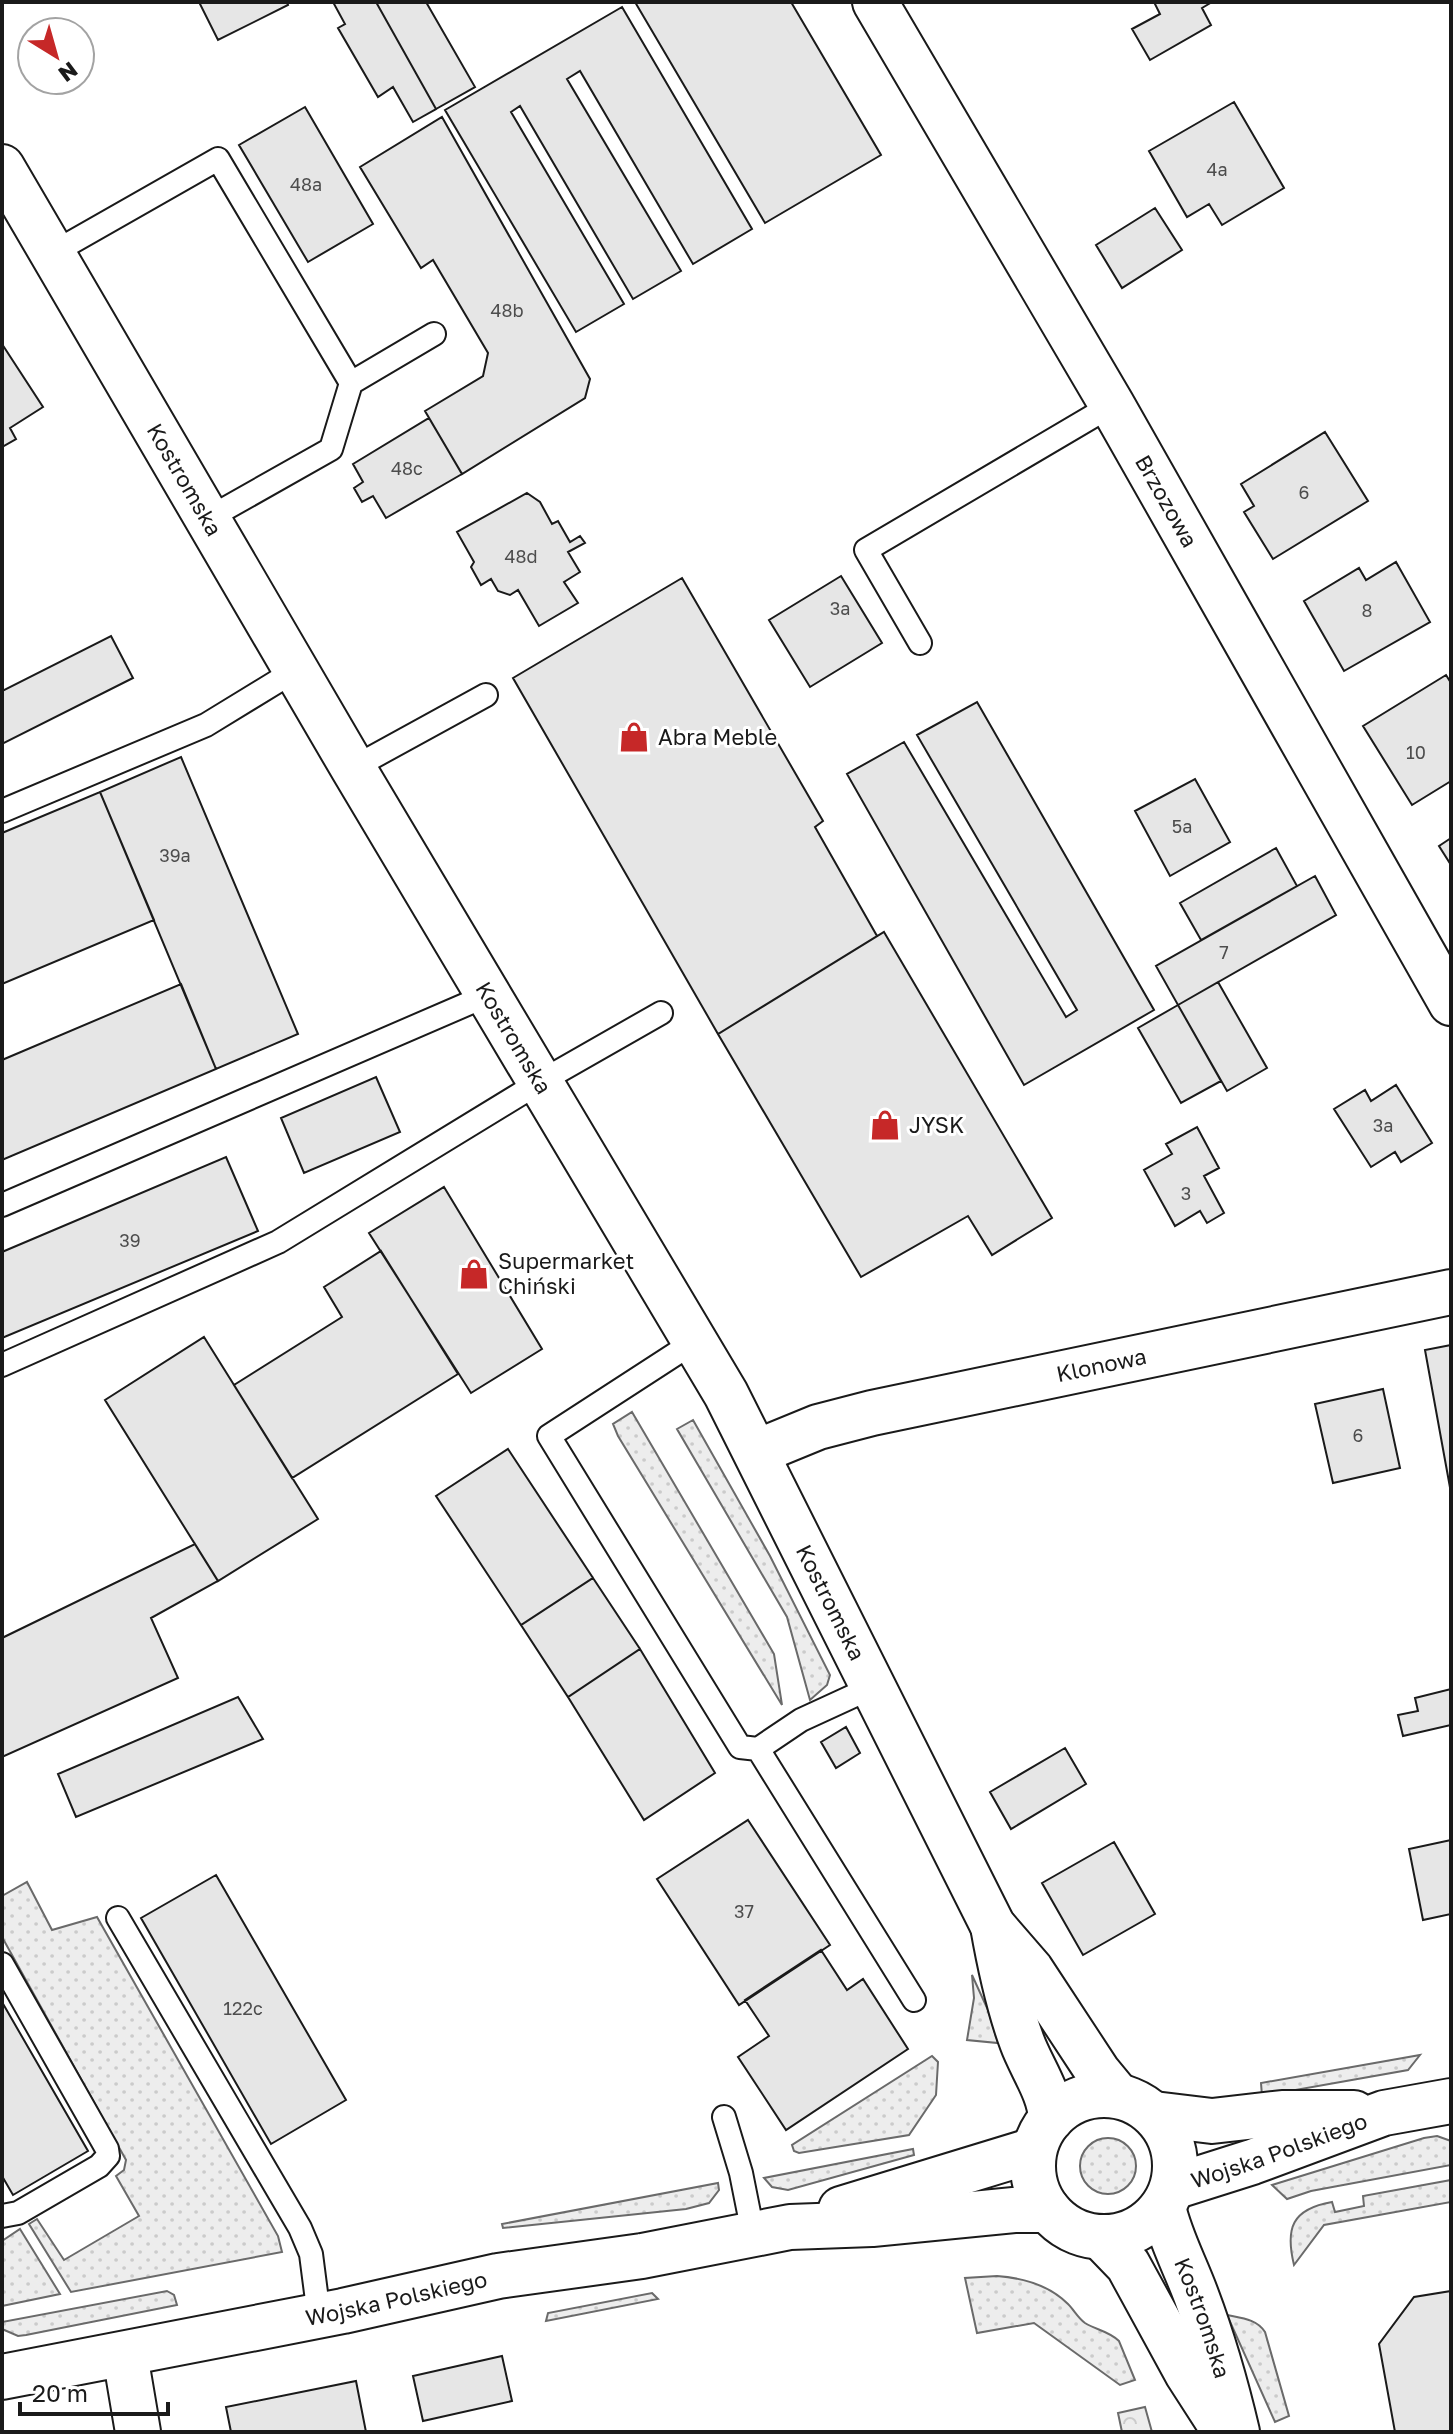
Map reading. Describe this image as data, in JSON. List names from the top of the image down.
{
  "streets": {
    "street": [
      "Kostromska",
      "Brzozowa",
      "Klonowa",
      "Wojska Polskiego"
    ]
  },
  "crossings": [
    ["Kostromska", "Klonowa"],
    ["Kostromska", "Wojska Polskiego"]
  ],
  "places": {
    "shop": ["Abra Meble", "JYSK", "Supermarket Chiński"]
  },
  "house_numbers": [
    "4a",
    "48a",
    "48b",
    "48c",
    "6",
    "48d",
    "3a",
    "8",
    "10",
    "5a",
    "39a",
    "7",
    "3a",
    "3",
    "39",
    "6",
    "37",
    "122c"
  ],
  "scale_bar": "20 m",
  "north": "bottom right"
}
